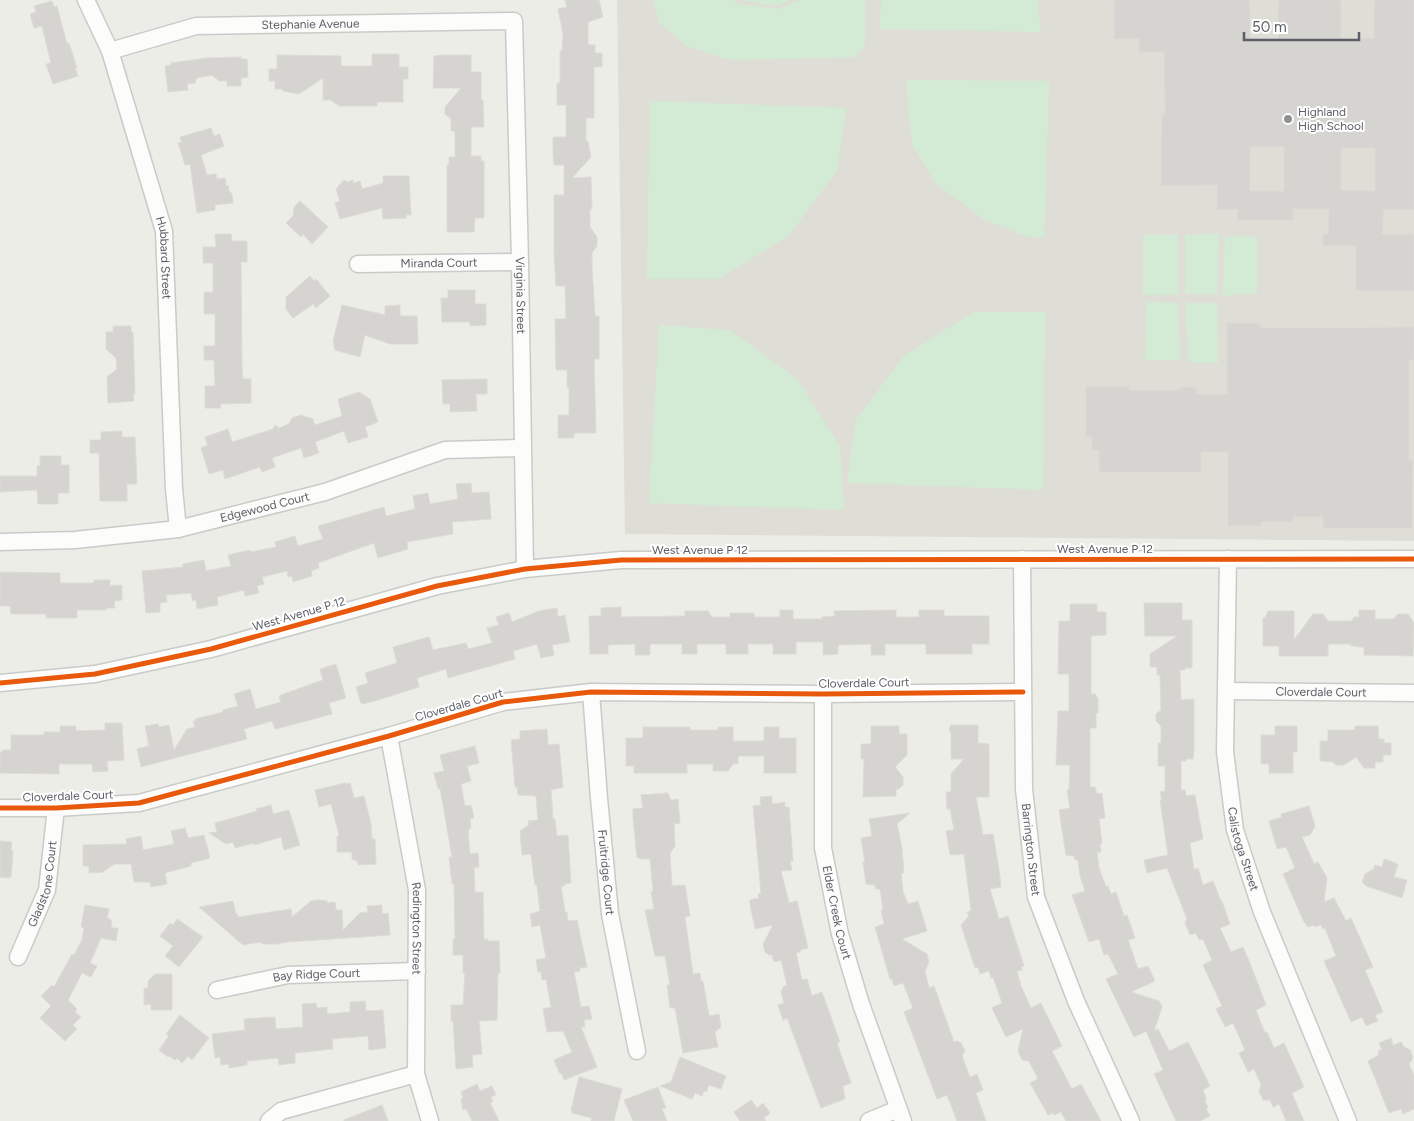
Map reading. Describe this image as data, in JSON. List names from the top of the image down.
{
  "streets": {
    "street": [
      "Stephanie Avenue",
      "Hubbard Street",
      "Miranda Court",
      "Virginia Street",
      "Edgewood Court",
      "West Avenue P 12",
      "Cloverdale Court",
      "Calistoga Street",
      "Barrington Street",
      "Fruitridge Court",
      "Gladstone Court",
      "Elder Creek Court",
      "Redington Street",
      "Bay Ridge Court"
    ]
  },
  "crossings": [
    ["Stephanie Avenue", "Hubbard Street"],
    ["Stephanie Avenue", "Virginia Street"],
    ["Hubbard Street", "Edgewood Court"],
    ["Miranda Court", "Virginia Street"],
    ["Virginia Street", "Edgewood Court"],
    ["Virginia Street", "West Avenue P 12"],
    ["West Avenue P 12", "Calistoga Street"],
    ["West Avenue P 12", "Barrington Street"],
    ["Cloverdale Court", "Calistoga Street"],
    ["Cloverdale Court", "Barrington Street"],
    ["Cloverdale Court", "Fruitridge Court"],
    ["Cloverdale Court", "Gladstone Court"],
    ["Cloverdale Court", "Elder Creek Court"],
    ["Cloverdale Court", "Redington Street"],
    ["Redington Street", "Bay Ridge Court"]
  ],
  "places": ["Highland High School"],
  "scale_bar": "50 m"
}
